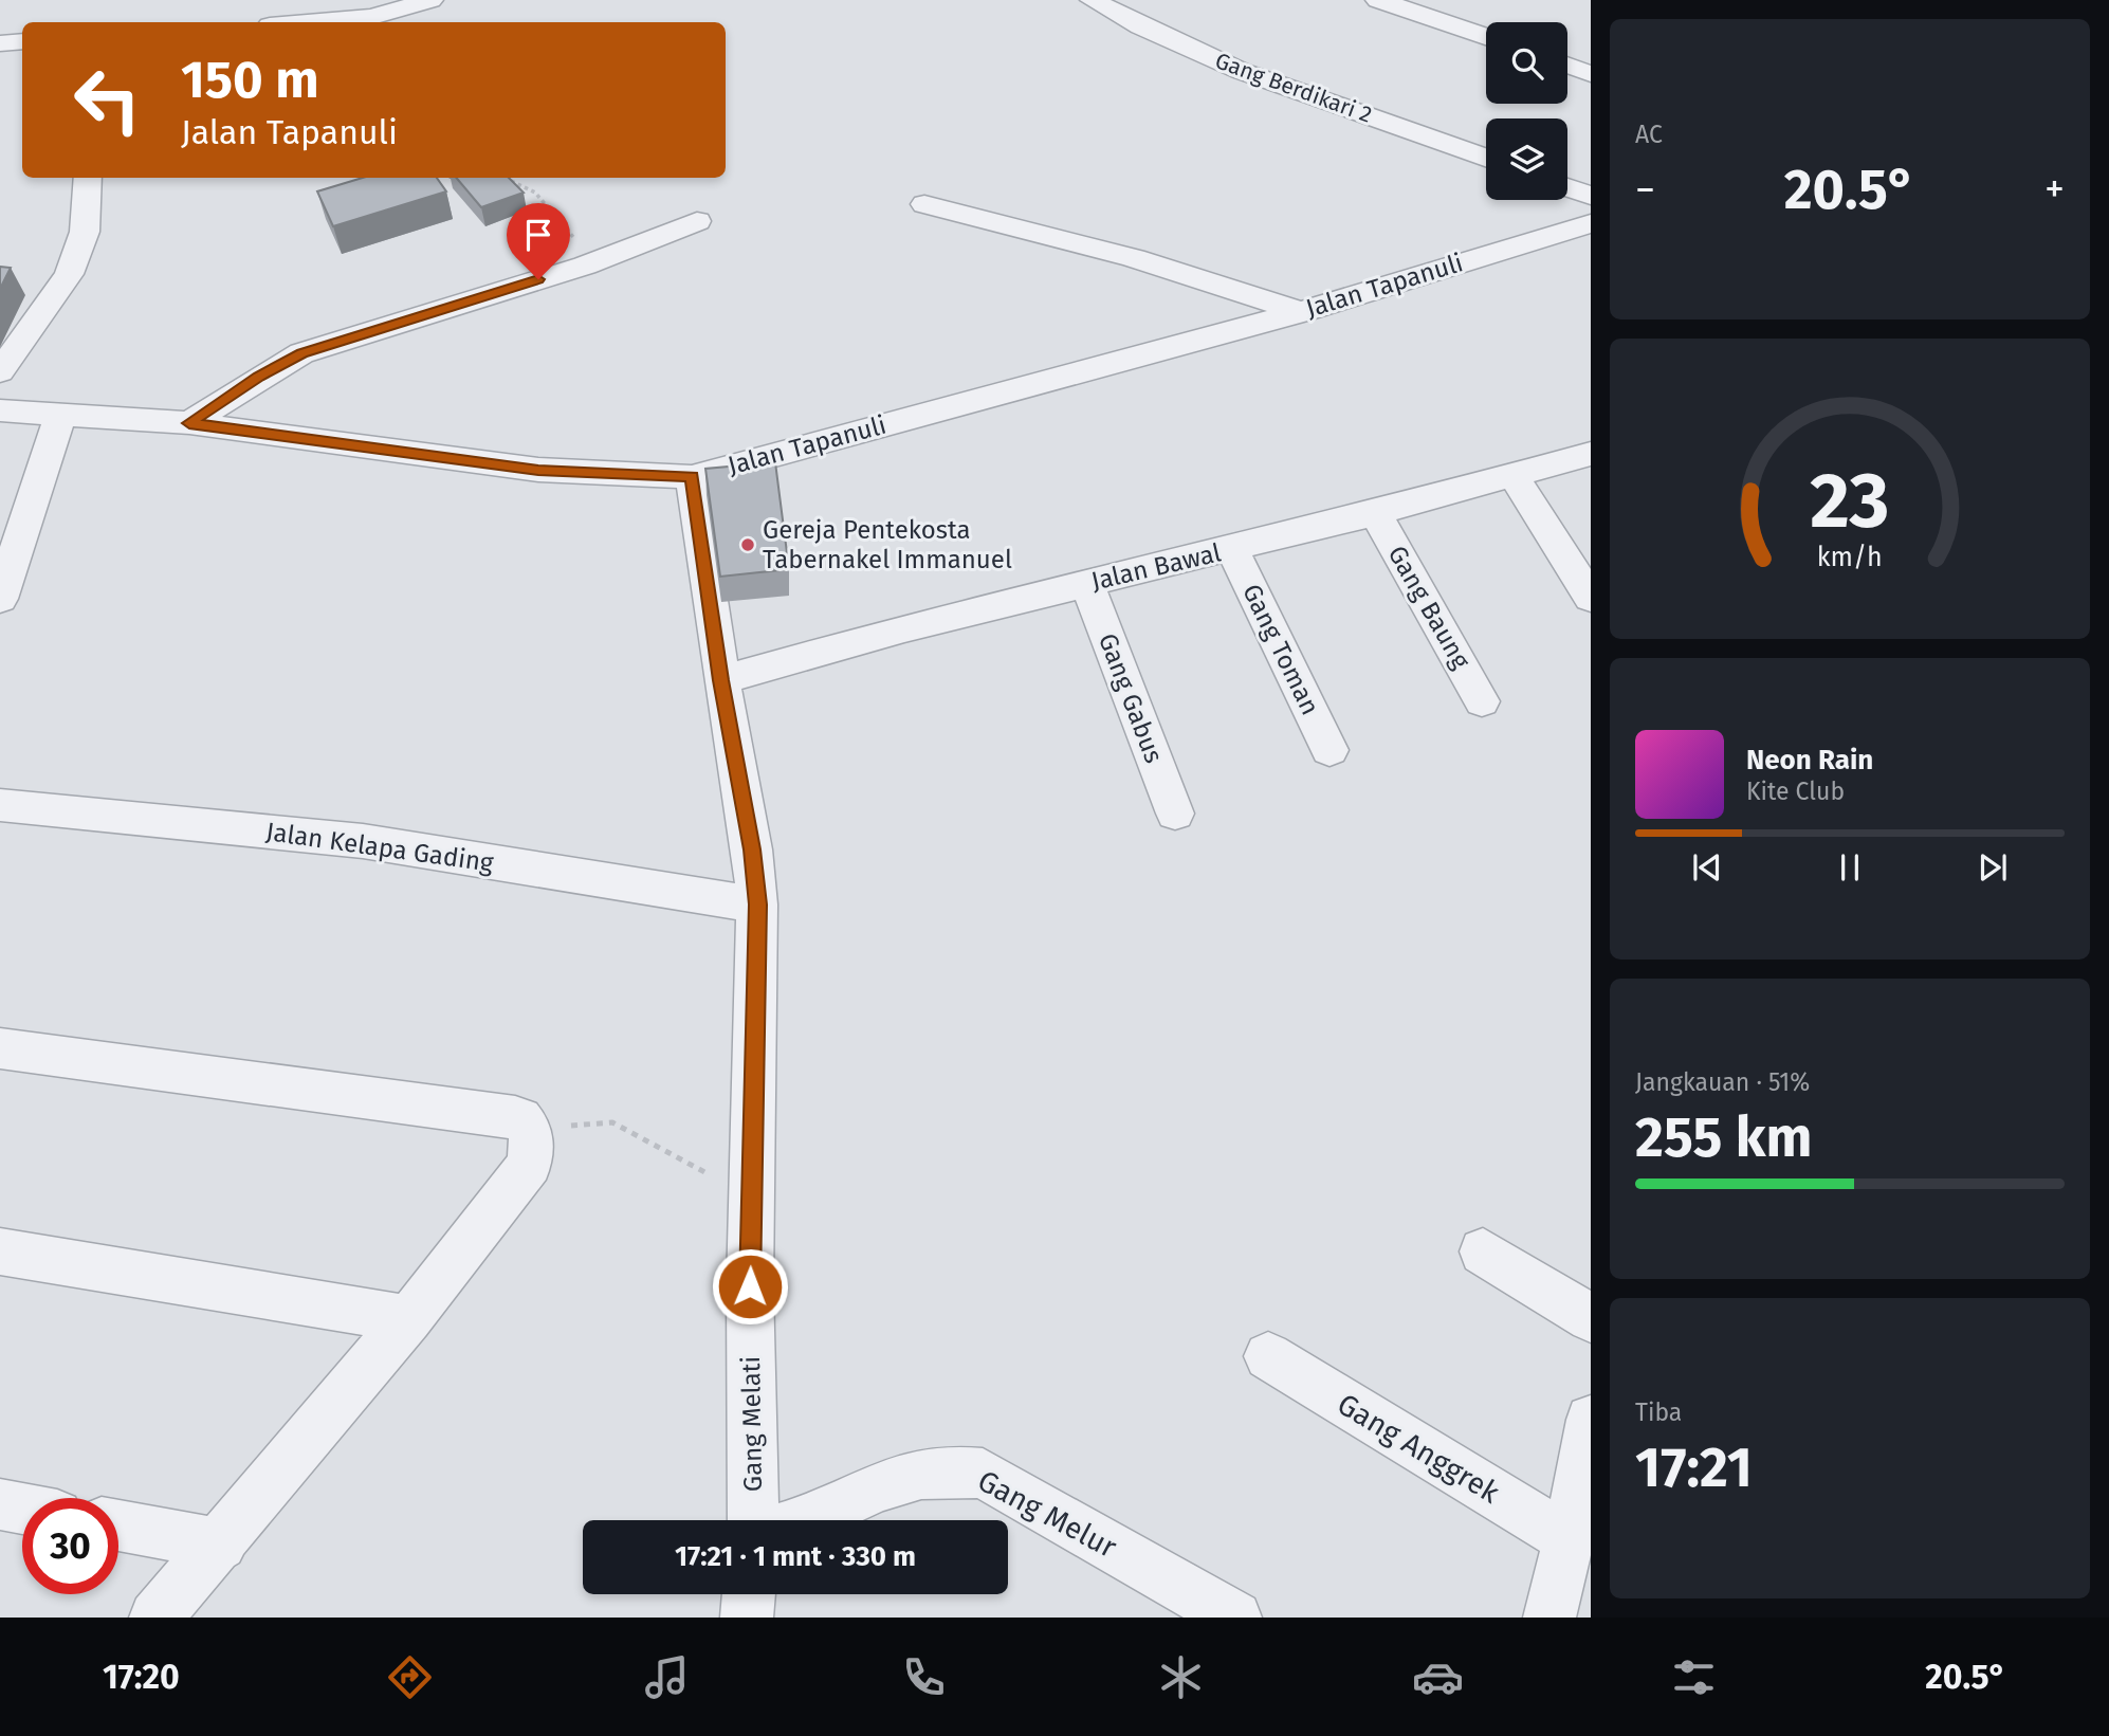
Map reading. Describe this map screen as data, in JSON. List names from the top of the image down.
{
  "streets": {
    "street": [
      "Gang Berdikari 2",
      "Jalan Tapanuli",
      "Jalan Bawal",
      "Gang Baung",
      "Gang Toman",
      "Gang Gabus",
      "Jalan Kelapa Gading",
      "Gang Melati",
      "Gang Anggrek",
      "Gang Melur"
    ]
  },
  "crossings": [
    ["Jalan Tapanuli", "Gang Melati"],
    ["Jalan Bawal", "Gang Baung"],
    ["Jalan Bawal", "Gang Toman"],
    ["Jalan Bawal", "Gang Gabus"],
    ["Jalan Bawal", "Gang Melati"],
    ["Jalan Kelapa Gading", "Gang Melati"]
  ],
  "places": ["Gereja Pentekosta Tabernakel Immanuel"],
  "page": {
    "tile": [
      "AC",
      ["Jangkauan · 51%", "255 km"],
      ["Tiba", "17:21"]
    ],
    "turn": ["150 m", "Jalan Tapanuli"],
    "heat": ["−", "20.5°", "+"],
    "song": ["Neon Rain", "Kite Club"],
    "limit": "30",
    "trip": "17:21 · 1 mnt · 330 m",
    "tabs": ["17:20", "20.5°"],
    "gauge": ["23", "km/h"]
  }
}
